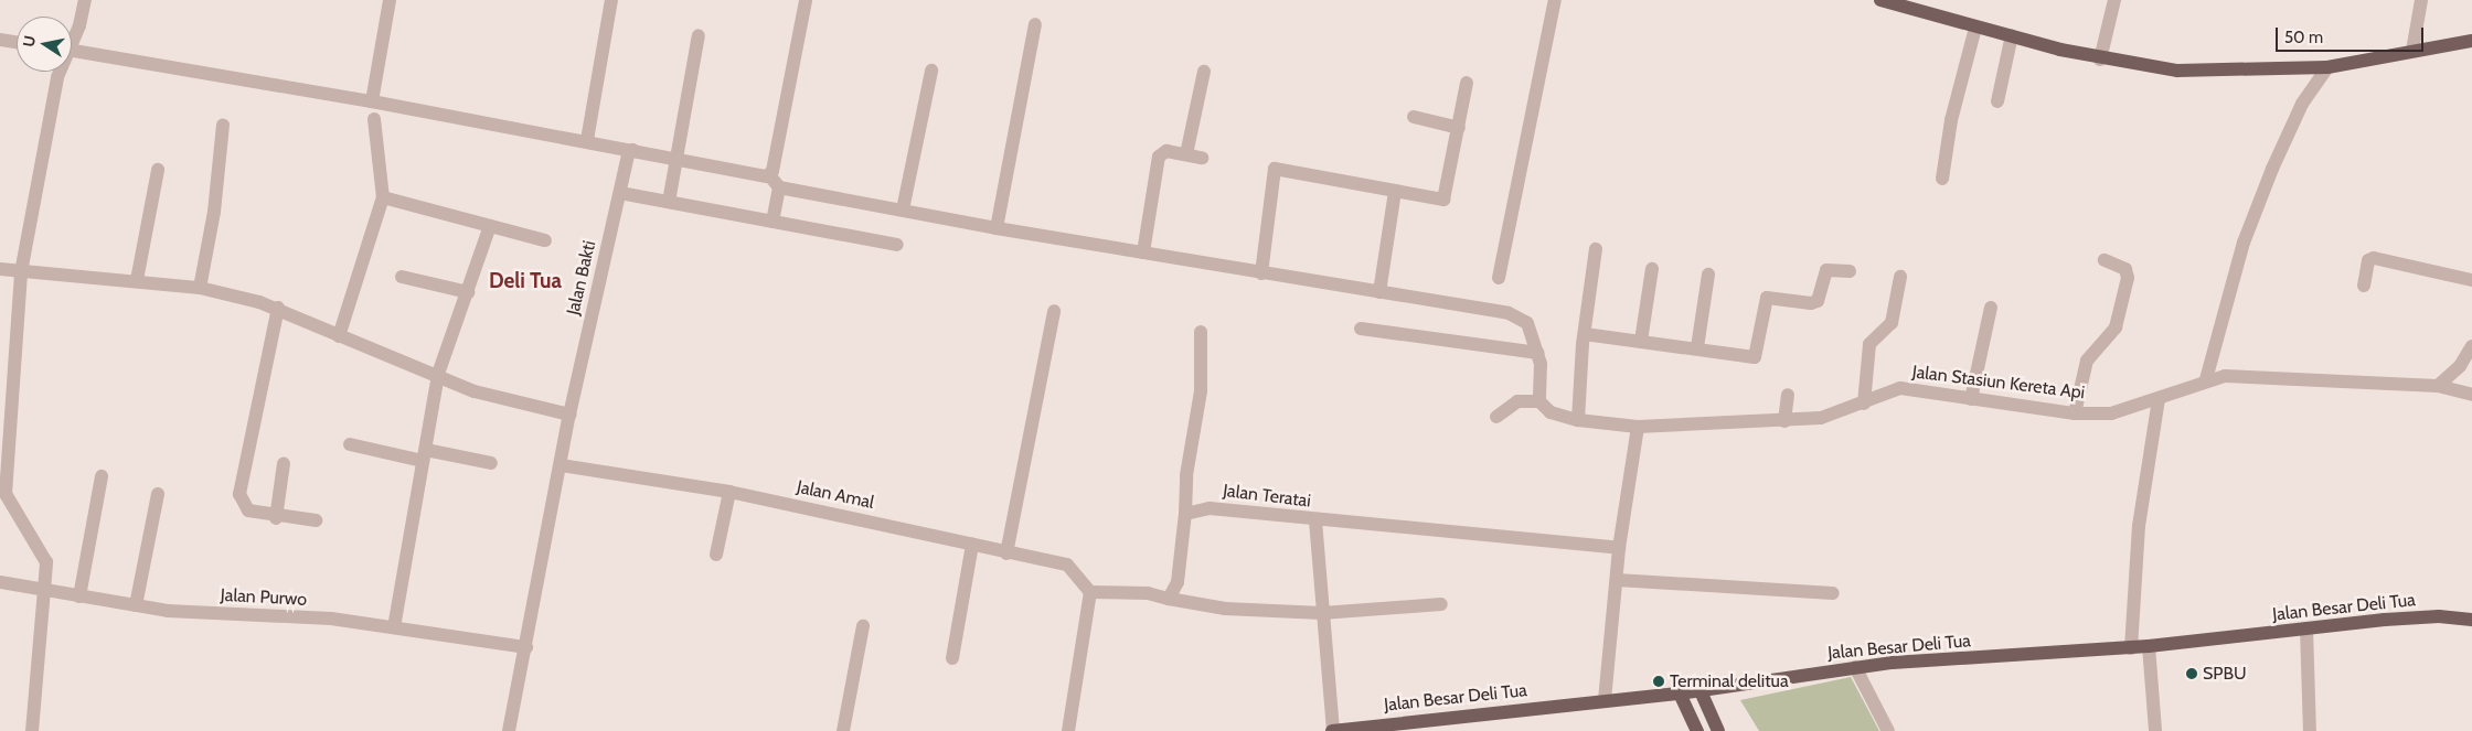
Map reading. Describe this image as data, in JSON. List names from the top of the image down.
{
  "streets": {
    "main road": ["Jalan Besar Deli Tua"],
    "street": [
      "Jalan Bakti",
      "Jalan Stasiun Kereta Api",
      "Jalan Amal",
      "Jalan Teratai",
      "Jalan Purwo"
    ]
  },
  "crossings": [
    ["Jalan Bakti", "Jalan Amal"],
    ["Jalan Bakti", "Jalan Purwo"]
  ],
  "districts": ["Deli Tua"],
  "places": ["SPBU", "Terminal delitua"],
  "scale_bar": "50 m",
  "north": "left"
}
